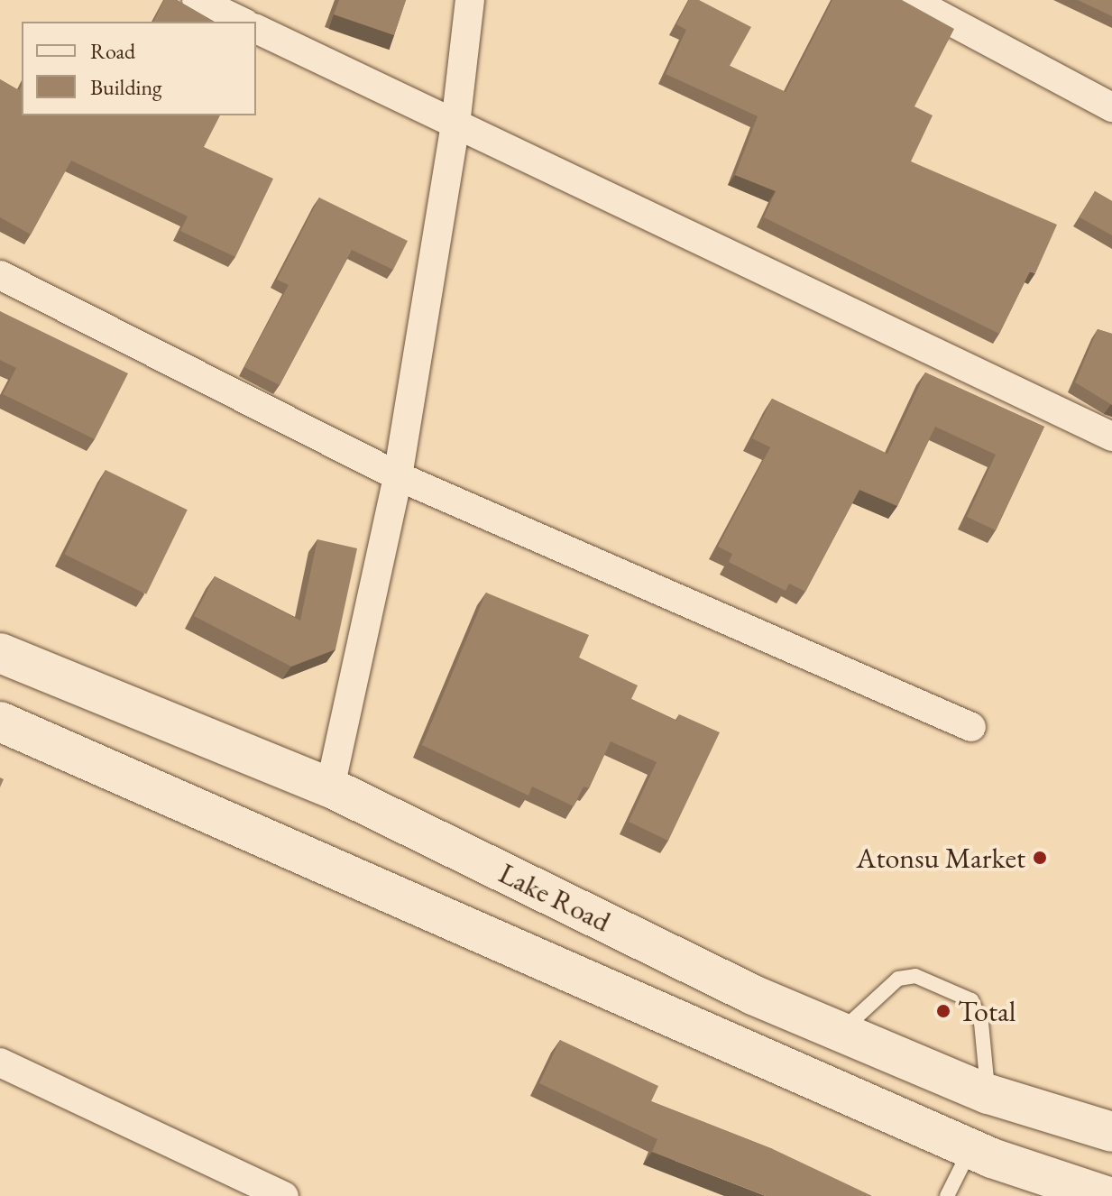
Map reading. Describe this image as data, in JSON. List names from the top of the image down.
{
  "streets": {
    "main road": ["Lake Road"]
  },
  "places": ["Atonsu Market", "Total"],
  "legend": ["Road", "Building"]
}
